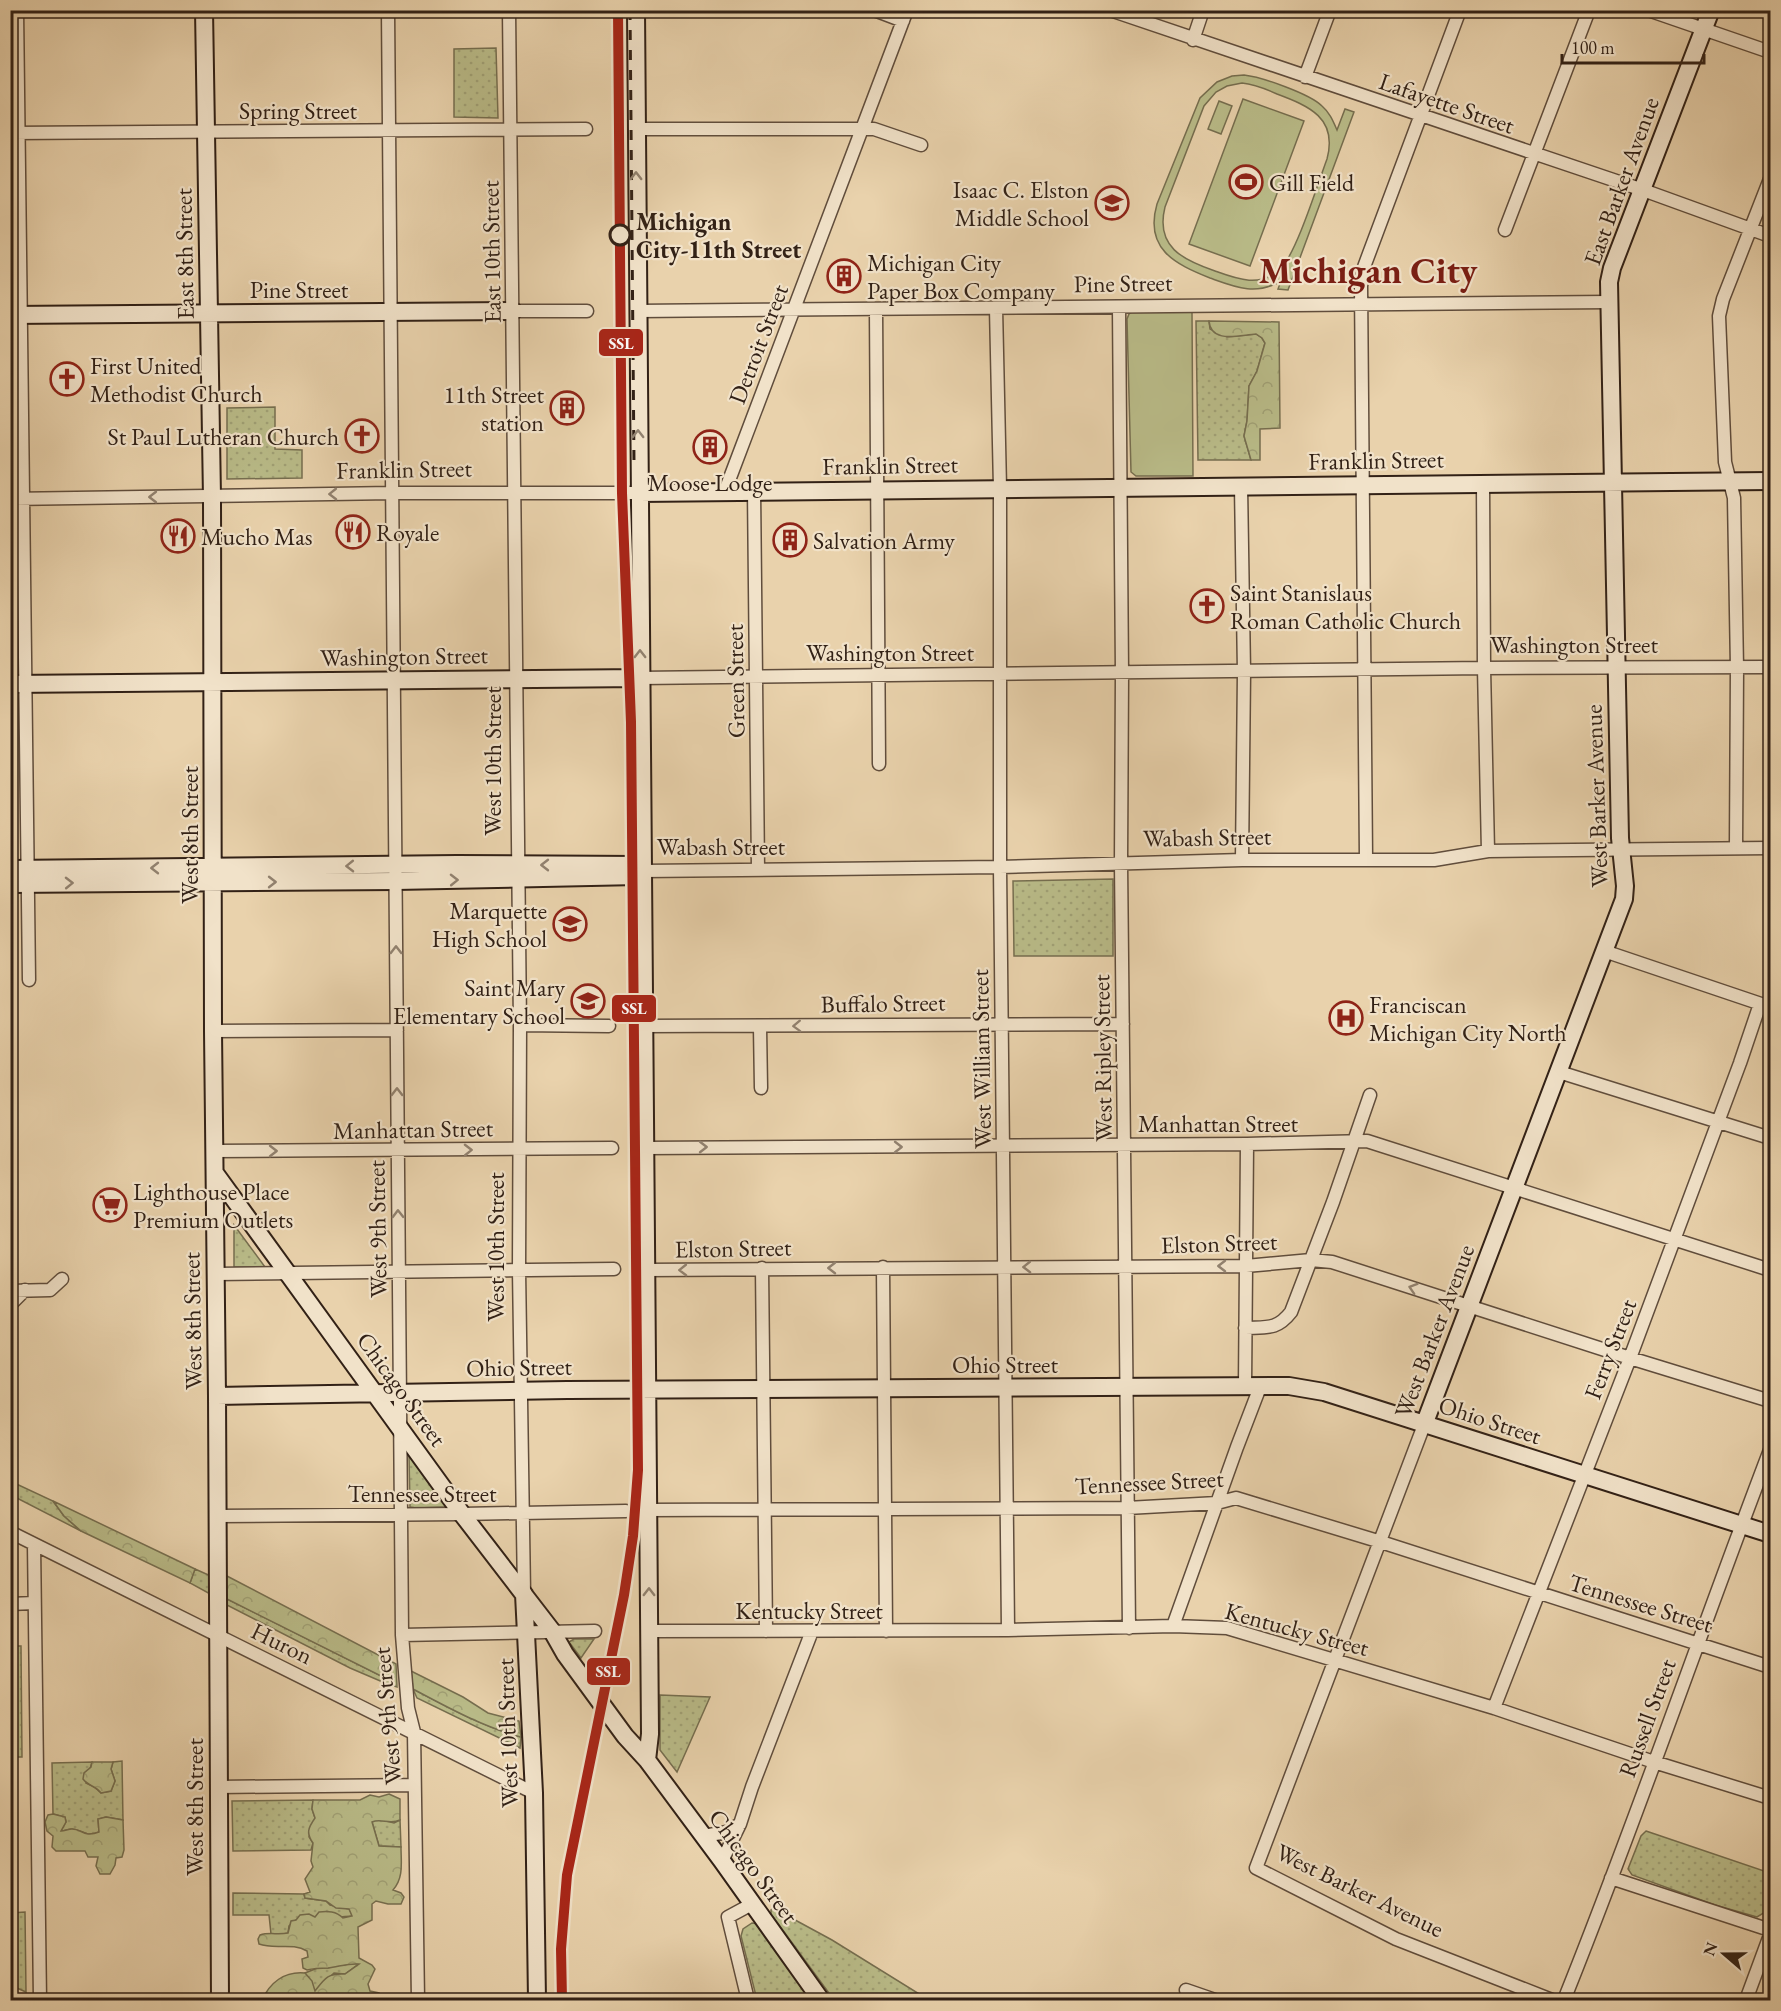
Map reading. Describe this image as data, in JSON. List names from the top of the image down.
{
  "streets": {
    "street": [
      "Lafayette Street",
      "Spring Street",
      "East Barker Avenue",
      "East 10th Street",
      "East 8th Street",
      "Pine Street",
      "Detroit Street",
      "Franklin Street",
      "Washington Street",
      "Green Street",
      "West 10th Street",
      "West Barker Avenue",
      "West 8th Street",
      "Wabash Street",
      "Buffalo Street",
      "West Ripley Street",
      "West William Street",
      "Manhattan Street",
      "West 9th Street",
      "Elston Street",
      "Ferry Street",
      "Ohio Street",
      "Chicago Street",
      "Tennessee Street",
      "Kentucky Street",
      "Huron",
      "Russell Street"
    ]
  },
  "crossings": [
    ["Lafayette Street", "East Barker Avenue"],
    ["Spring Street", "East 10th Street"],
    ["Spring Street", "East 8th Street"],
    ["Spring Street", "West 9th Street"],
    ["East Barker Avenue", "Pine Street"],
    ["East Barker Avenue", "Franklin Street"],
    ["East Barker Avenue", "West Barker Avenue"],
    ["East 10th Street", "Pine Street"],
    ["East 10th Street", "Franklin Street"],
    ["East 10th Street", "West 10th Street"],
    ["East 8th Street", "Pine Street"],
    ["East 8th Street", "Franklin Street"],
    ["East 8th Street", "West 8th Street"],
    ["Pine Street", "Detroit Street"],
    ["Pine Street", "West Ripley Street"],
    ["Pine Street", "West William Street"],
    ["Pine Street", "West 9th Street"],
    ["Detroit Street", "Franklin Street"],
    ["Franklin Street", "Green Street"],
    ["Franklin Street", "West 10th Street"],
    ["Franklin Street", "West Barker Avenue"],
    ["Franklin Street", "West 8th Street"],
    ["Franklin Street", "West Ripley Street"],
    ["Franklin Street", "West William Street"],
    ["Franklin Street", "West 9th Street"],
    ["Washington Street", "Green Street"],
    ["Washington Street", "West 10th Street"],
    ["Washington Street", "West Barker Avenue"],
    ["Washington Street", "West 8th Street"],
    ["Washington Street", "West Ripley Street"],
    ["Washington Street", "West William Street"],
    ["Washington Street", "West 9th Street"],
    ["Green Street", "Wabash Street"],
    ["West 10th Street", "Wabash Street"],
    ["West 10th Street", "Manhattan Street"],
    ["West 10th Street", "Ohio Street"],
    ["West 10th Street", "Chicago Street"],
    ["West 10th Street", "Tennessee Street"],
    ["West 10th Street", "Huron"],
    ["West Barker Avenue", "Wabash Street"],
    ["West Barker Avenue", "Manhattan Street"],
    ["West Barker Avenue", "Elston Street"],
    ["West Barker Avenue", "Ohio Street"],
    ["West Barker Avenue", "Tennessee Street"],
    ["West Barker Avenue", "Kentucky Street"],
    ["West 8th Street", "Wabash Street"],
    ["West 8th Street", "Manhattan Street"],
    ["West 8th Street", "Ohio Street"],
    ["West 8th Street", "Chicago Street"],
    ["West 8th Street", "Tennessee Street"],
    ["West 8th Street", "Huron"],
    ["Wabash Street", "West Ripley Street"],
    ["Wabash Street", "West William Street"],
    ["Wabash Street", "West 9th Street"],
    ["Buffalo Street", "West Ripley Street"],
    ["Buffalo Street", "West William Street"],
    ["West Ripley Street", "Manhattan Street"],
    ["West Ripley Street", "Elston Street"],
    ["West Ripley Street", "Ohio Street"],
    ["West Ripley Street", "Tennessee Street"],
    ["West Ripley Street", "Kentucky Street"],
    ["West William Street", "Manhattan Street"],
    ["West William Street", "Elston Street"],
    ["West William Street", "Ohio Street"],
    ["West William Street", "Tennessee Street"],
    ["West William Street", "Kentucky Street"],
    ["Manhattan Street", "West 9th Street"],
    ["Manhattan Street", "Ferry Street"],
    ["West 9th Street", "Ohio Street"],
    ["West 9th Street", "Chicago Street"],
    ["West 9th Street", "Tennessee Street"],
    ["West 9th Street", "Huron"],
    ["Elston Street", "Ferry Street"],
    ["Ferry Street", "Ohio Street"],
    ["Ferry Street", "Tennessee Street"],
    ["Ferry Street", "Kentucky Street"],
    ["Ohio Street", "Chicago Street"],
    ["Ohio Street", "Russell Street"],
    ["Chicago Street", "Tennessee Street"],
    ["Tennessee Street", "Russell Street"],
    ["Kentucky Street", "Russell Street"]
  ],
  "one_way": ["Buffalo Street", "Manhattan Street", "Elston Street"],
  "districts": ["Michigan City"],
  "places": {
    "sports": ["Gill Field"],
    "school or university": ["Isaac C. Elston Middle School", "Marquette High School", "Saint Mary Elementary School"],
    "other": ["Michigan City-11th Street"],
    "building": [
      "Michigan City Paper Box Company",
      "11th Street station",
      "Moose Lodge",
      "Salvation Army"
    ],
    "church": ["First United Methodist Church", "St Paul Lutheran Church", "Saint Stanislaus Roman Catholic Church"],
    "restaurant": ["Royale", "Mucho Mas"],
    "hospital": ["Franciscan Michigan City North"],
    "supermarket": ["Lighthouse Place Premium Outlets"]
  },
  "lines": ["transit line SSL"],
  "scale_bar": "100 m",
  "north": "left"
}
